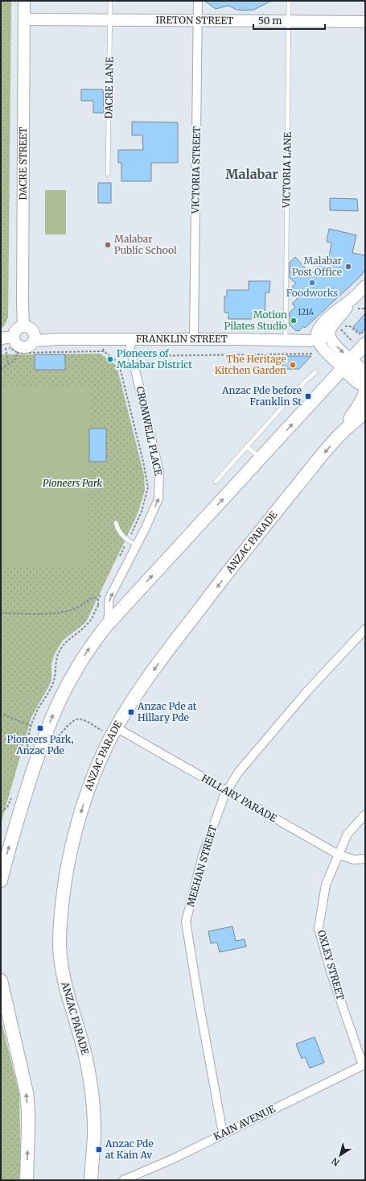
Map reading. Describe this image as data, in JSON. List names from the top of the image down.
{
  "streets": {
    "main road": ["ANZAC PARADE"],
    "street": [
      "IRETON STREET",
      "DACRE STREET",
      "VICTORIA STREET",
      "FRANKLIN STREET",
      "CROMWELL PLACE",
      "HILLARY PARADE",
      "MEEHAN STREET",
      "OXLEY STREET",
      "KAIN AVENUE"
    ],
    "lane": ["DACRE LANE", "VICTORIA LANE"]
  },
  "crossings": [
    ["IRETON STREET", "DACRE LANE"],
    ["IRETON STREET", "DACRE STREET"],
    ["IRETON STREET", "VICTORIA STREET"],
    ["IRETON STREET", "VICTORIA LANE"],
    ["DACRE STREET", "FRANKLIN STREET"],
    ["VICTORIA STREET", "FRANKLIN STREET"],
    ["VICTORIA LANE", "FRANKLIN STREET"],
    ["FRANKLIN STREET", "CROMWELL PLACE"],
    ["ANZAC PARADE", "HILLARY PARADE"],
    ["HILLARY PARADE", "MEEHAN STREET"],
    ["HILLARY PARADE", "OXLEY STREET"],
    ["MEEHAN STREET", "KAIN AVENUE"],
    ["OXLEY STREET", "KAIN AVENUE"]
  ],
  "one_way": ["CROMWELL PLACE"],
  "districts": ["Malabar"],
  "parks": ["Pioneers Park"],
  "places": {
    "other": [
      "Malabar Public School",
      "Malabar Post Office",
      "Foodworks",
      "Motion Pilates Studio",
      "Pioneers of Malabar District",
      "The Heritage Kitchen Garden"
    ],
    "transit": [
      "Anzac Pde before Franklin St",
      "Anzac Pde at Hillary Pde",
      "Pioneers Park, Anzac Pde",
      "Anzac Pde at Kain Av"
    ]
  },
  "house_numbers": ["1214"],
  "scale_bar": "50 m",
  "north": "bottom left"
}
